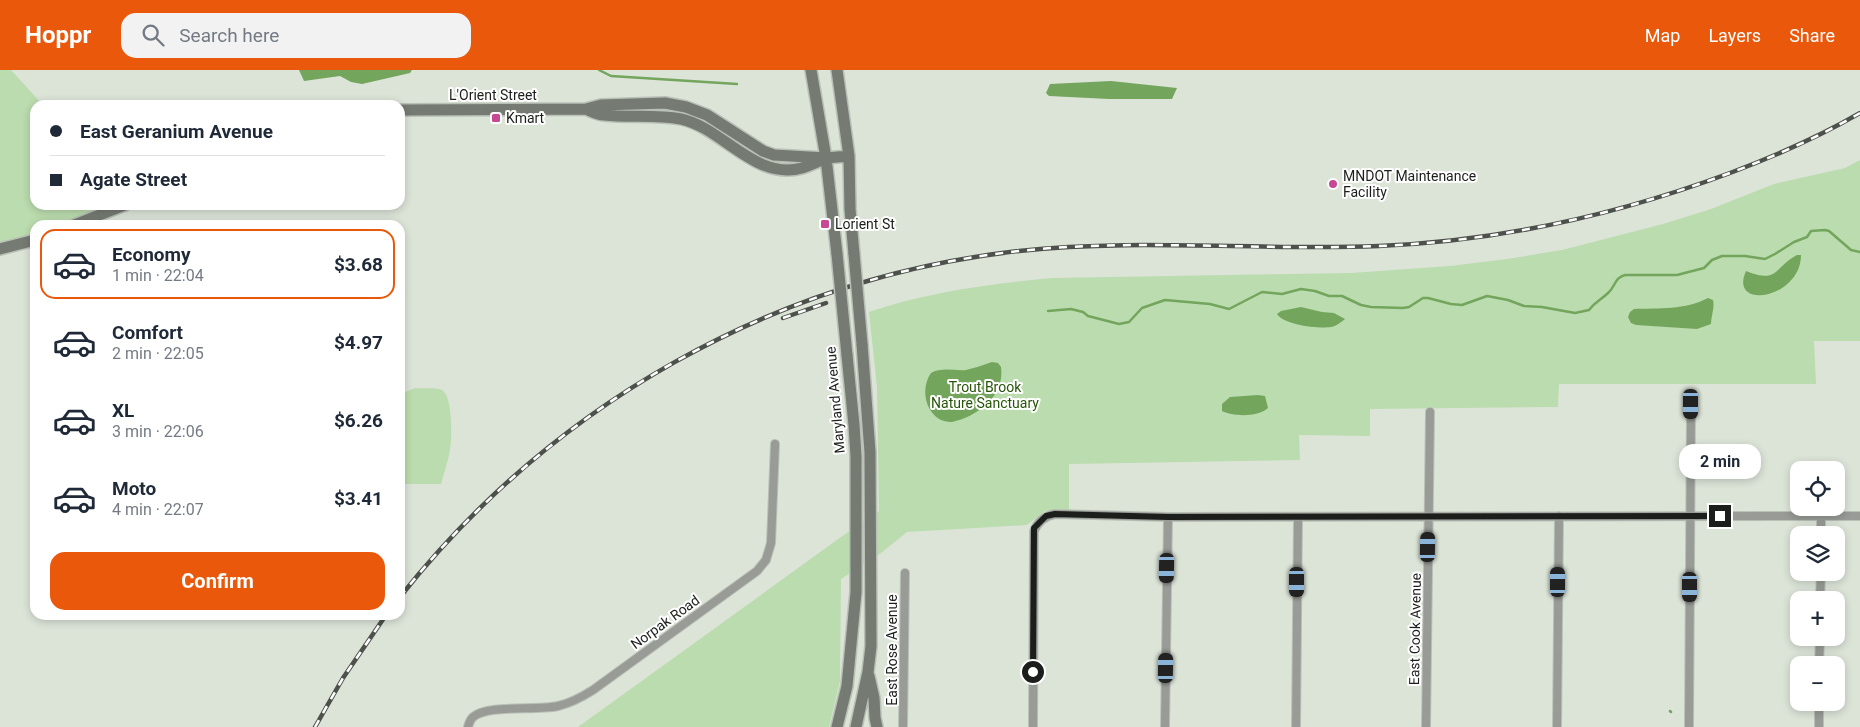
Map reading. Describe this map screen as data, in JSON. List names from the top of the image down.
{
  "streets": {
    "main road": ["L'Orient Street", "Maryland Avenue"],
    "street": ["Norpak Road", "East Cook Avenue", "East Rose Avenue"]
  },
  "crossings": [
    ["L'Orient Street", "Maryland Avenue"]
  ],
  "parks": ["Trout Brook Nature Sanctuary"],
  "places": {
    "transit": ["Kmart", "Lorient St"],
    "other": ["MNDOT Maintenance Facility"]
  },
  "page": {
    "header": "Hoppr",
    "search": "Search here",
    "nav": ["Map", "Layers", "Share"],
    "banner": ["East Geranium Avenue", "Agate Street"],
    "list": [
      {
        "name": "Economy",
        "note": "1 min · 22:04",
        "value": "$3.68"
      },
      {
        "name": "Comfort",
        "note": "2 min · 22:05",
        "value": "$4.97"
      },
      {
        "name": "XL",
        "note": "3 min · 22:06",
        "value": "$6.26"
      },
      {
        "name": "Moto",
        "note": "4 min · 22:07",
        "value": "$3.41"
      }
    ],
    "bubble": "2 min",
    "map_buttons": ["+", "−"],
    "buttons": "Confirm"
  }
}
